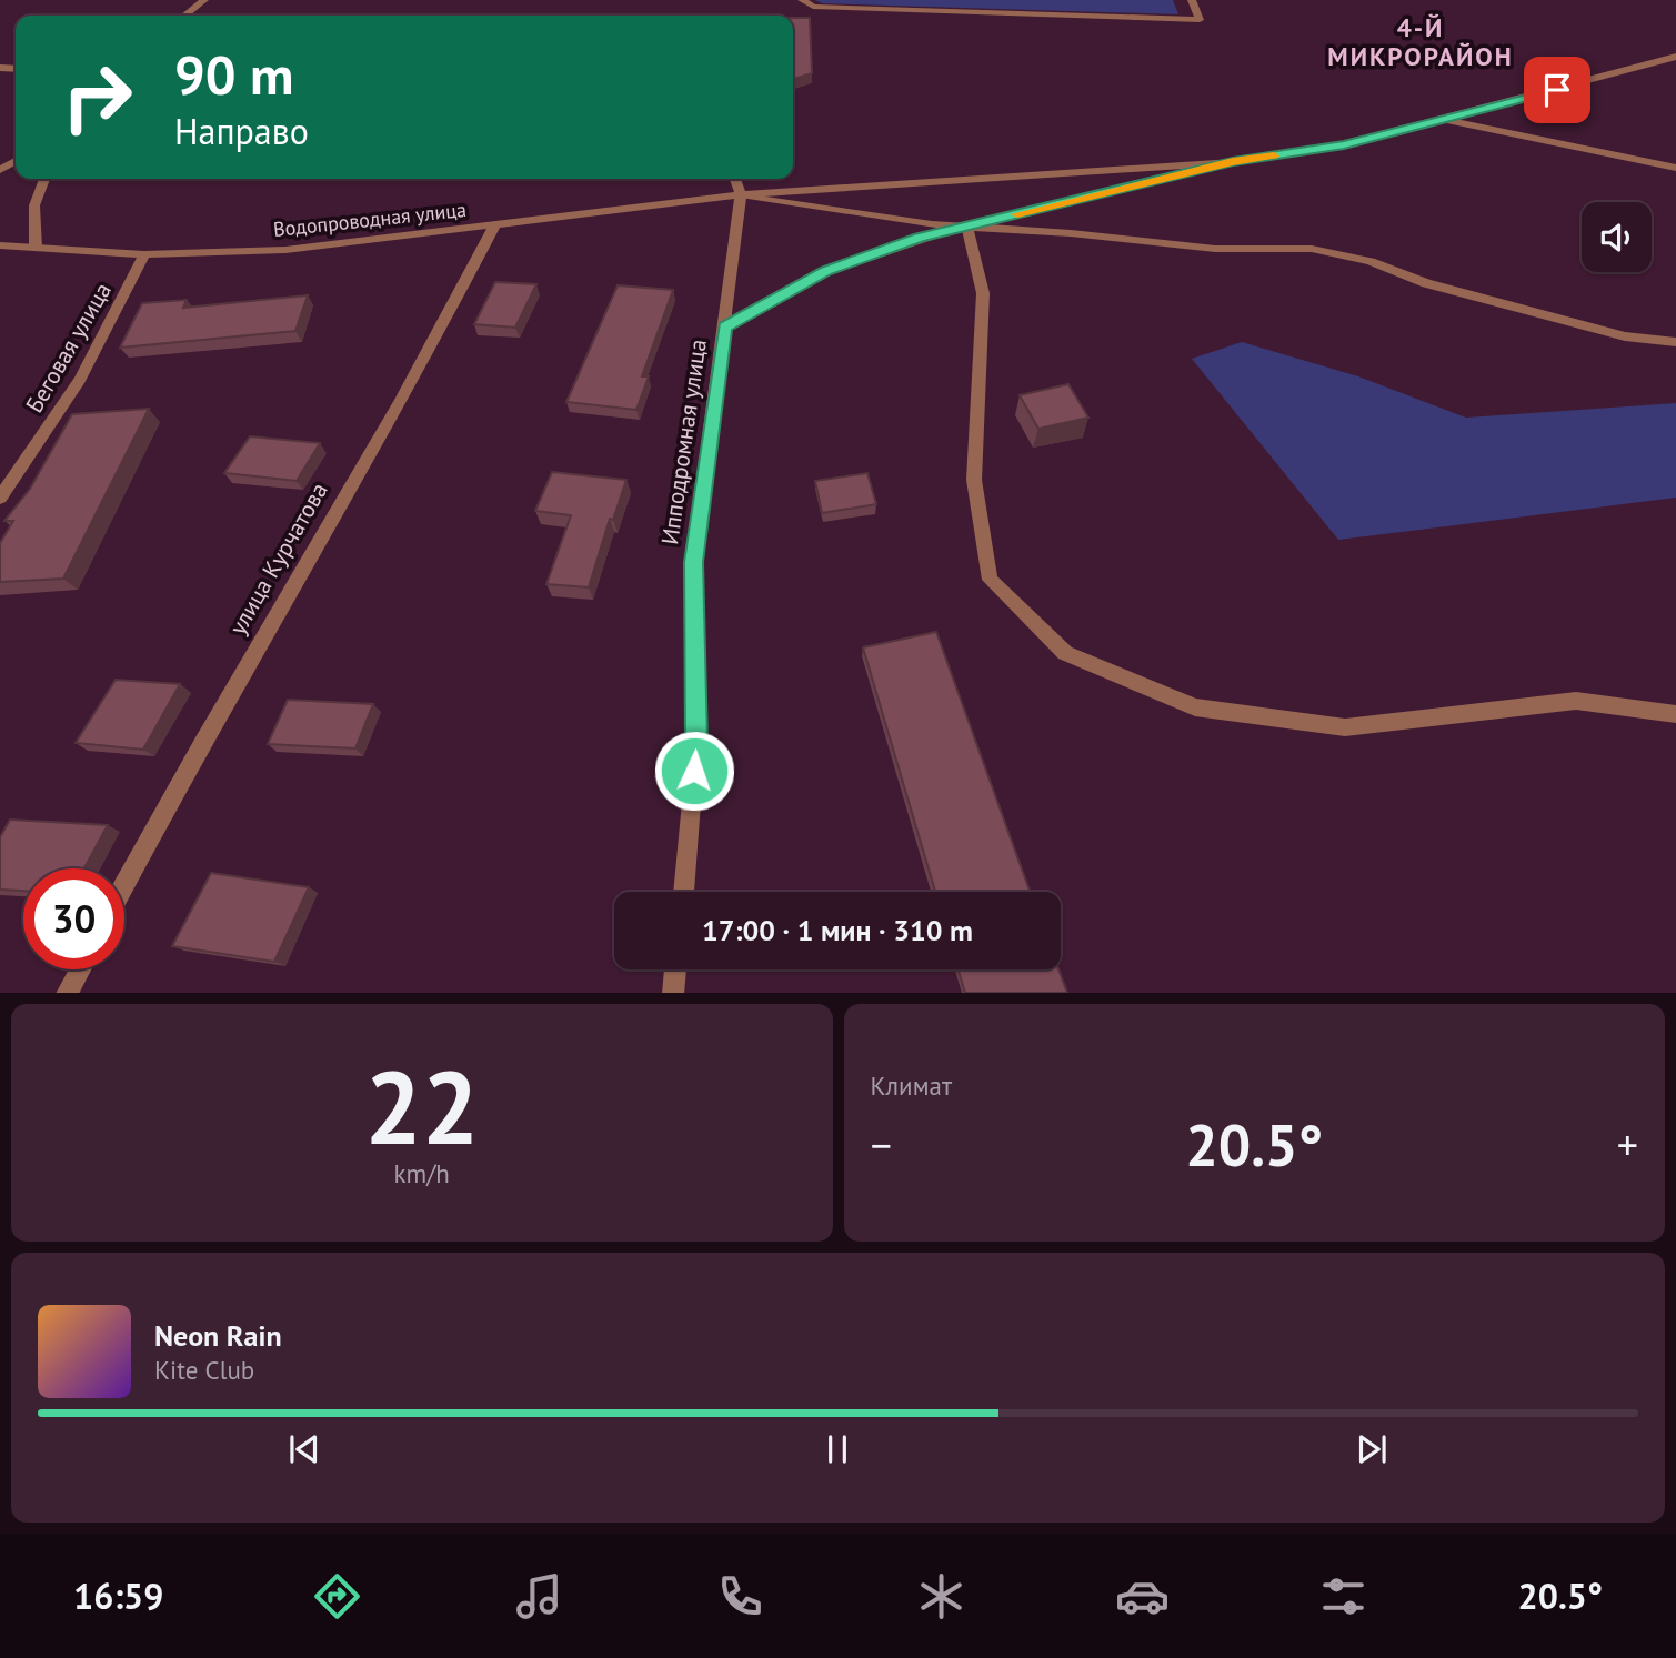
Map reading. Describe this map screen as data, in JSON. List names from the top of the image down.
{
  "streets": {
    "street": [
      "Водопроводная улица",
      "Беговая улица",
      "Ипподромная улица",
      "улица Курчатова"
    ]
  },
  "crossings": [
    ["Водопроводная улица", "Беговая улица"],
    ["Водопроводная улица", "Ипподромная улица"],
    ["Водопроводная улица", "улица Курчатова"]
  ],
  "districts": ["4-Й МИКРОРАЙОН"],
  "page": {
    "turn": ["90 m", "Направо"],
    "limit": "30",
    "trip": "17:00 · 1 мин · 310 m",
    "tile": [
      ["22", "km/h"],
      "Климат"
    ],
    "heat": ["−", "20.5°", "+"],
    "song": ["Neon Rain", "Kite Club"],
    "tabs": ["16:59", "20.5°"]
  }
}
